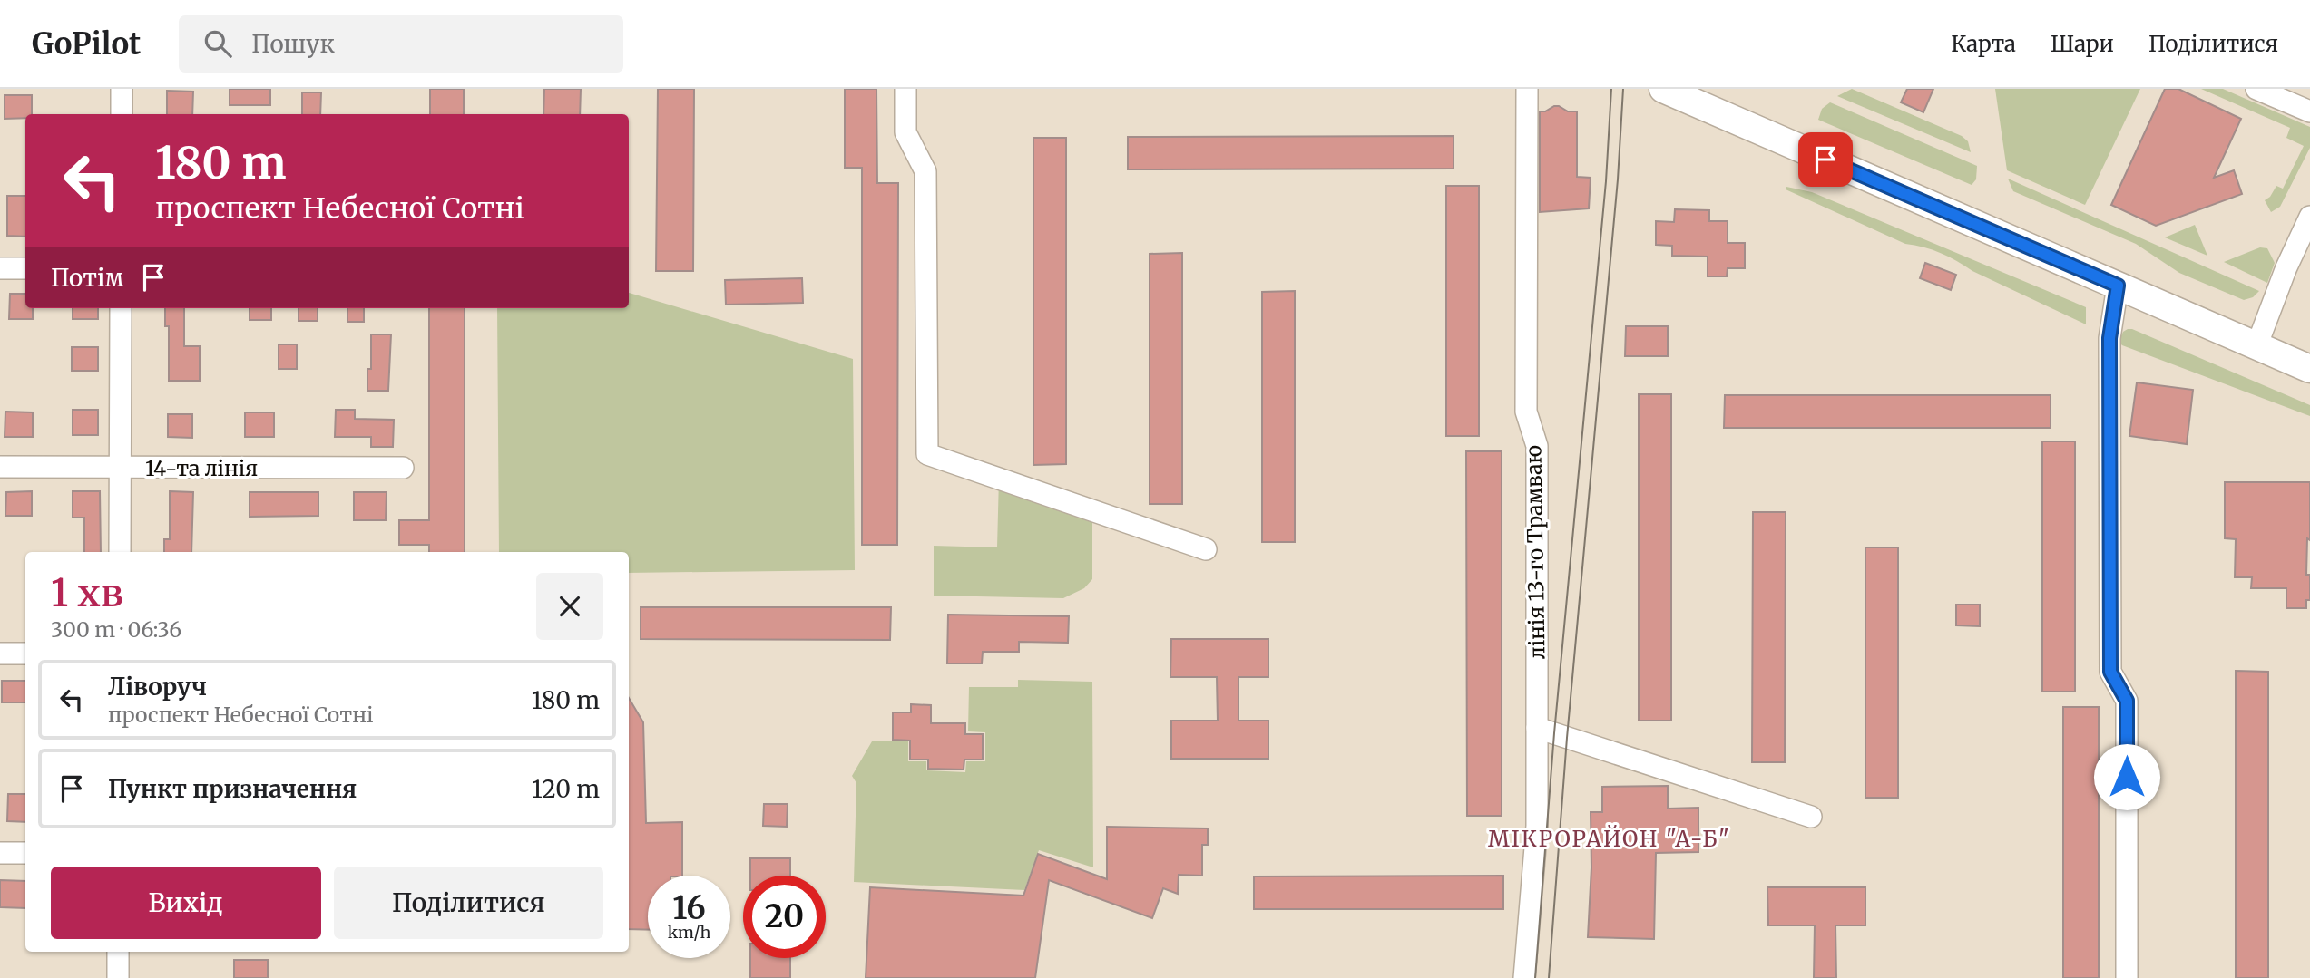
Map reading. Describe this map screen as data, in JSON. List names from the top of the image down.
{
  "streets": {
    "street": ["14-та лінія", "лінія 13-го Трамваю"]
  },
  "districts": ["МІКРОРАЙОН \"А-Б\""],
  "page": {
    "header": "GoPilot",
    "search": "Пошук",
    "nav": ["Карта", "Шари", "Поділитися"],
    "turn": ["180 m", "проспект Небесної Сотні"],
    "then": "Потім",
    "heading": ["1 хв", "300 m · 06:36"],
    "list": [
      {
        "name": "Ліворуч",
        "note": "проспект Небесної Сотні",
        "value": "180 m"
      },
      {
        "name": "Пункт призначення",
        "value": "120 m"
      }
    ],
    "buttons": ["Вихід", "Поділитися"],
    "speed": "16 km/h",
    "limit": "20"
  }
}
